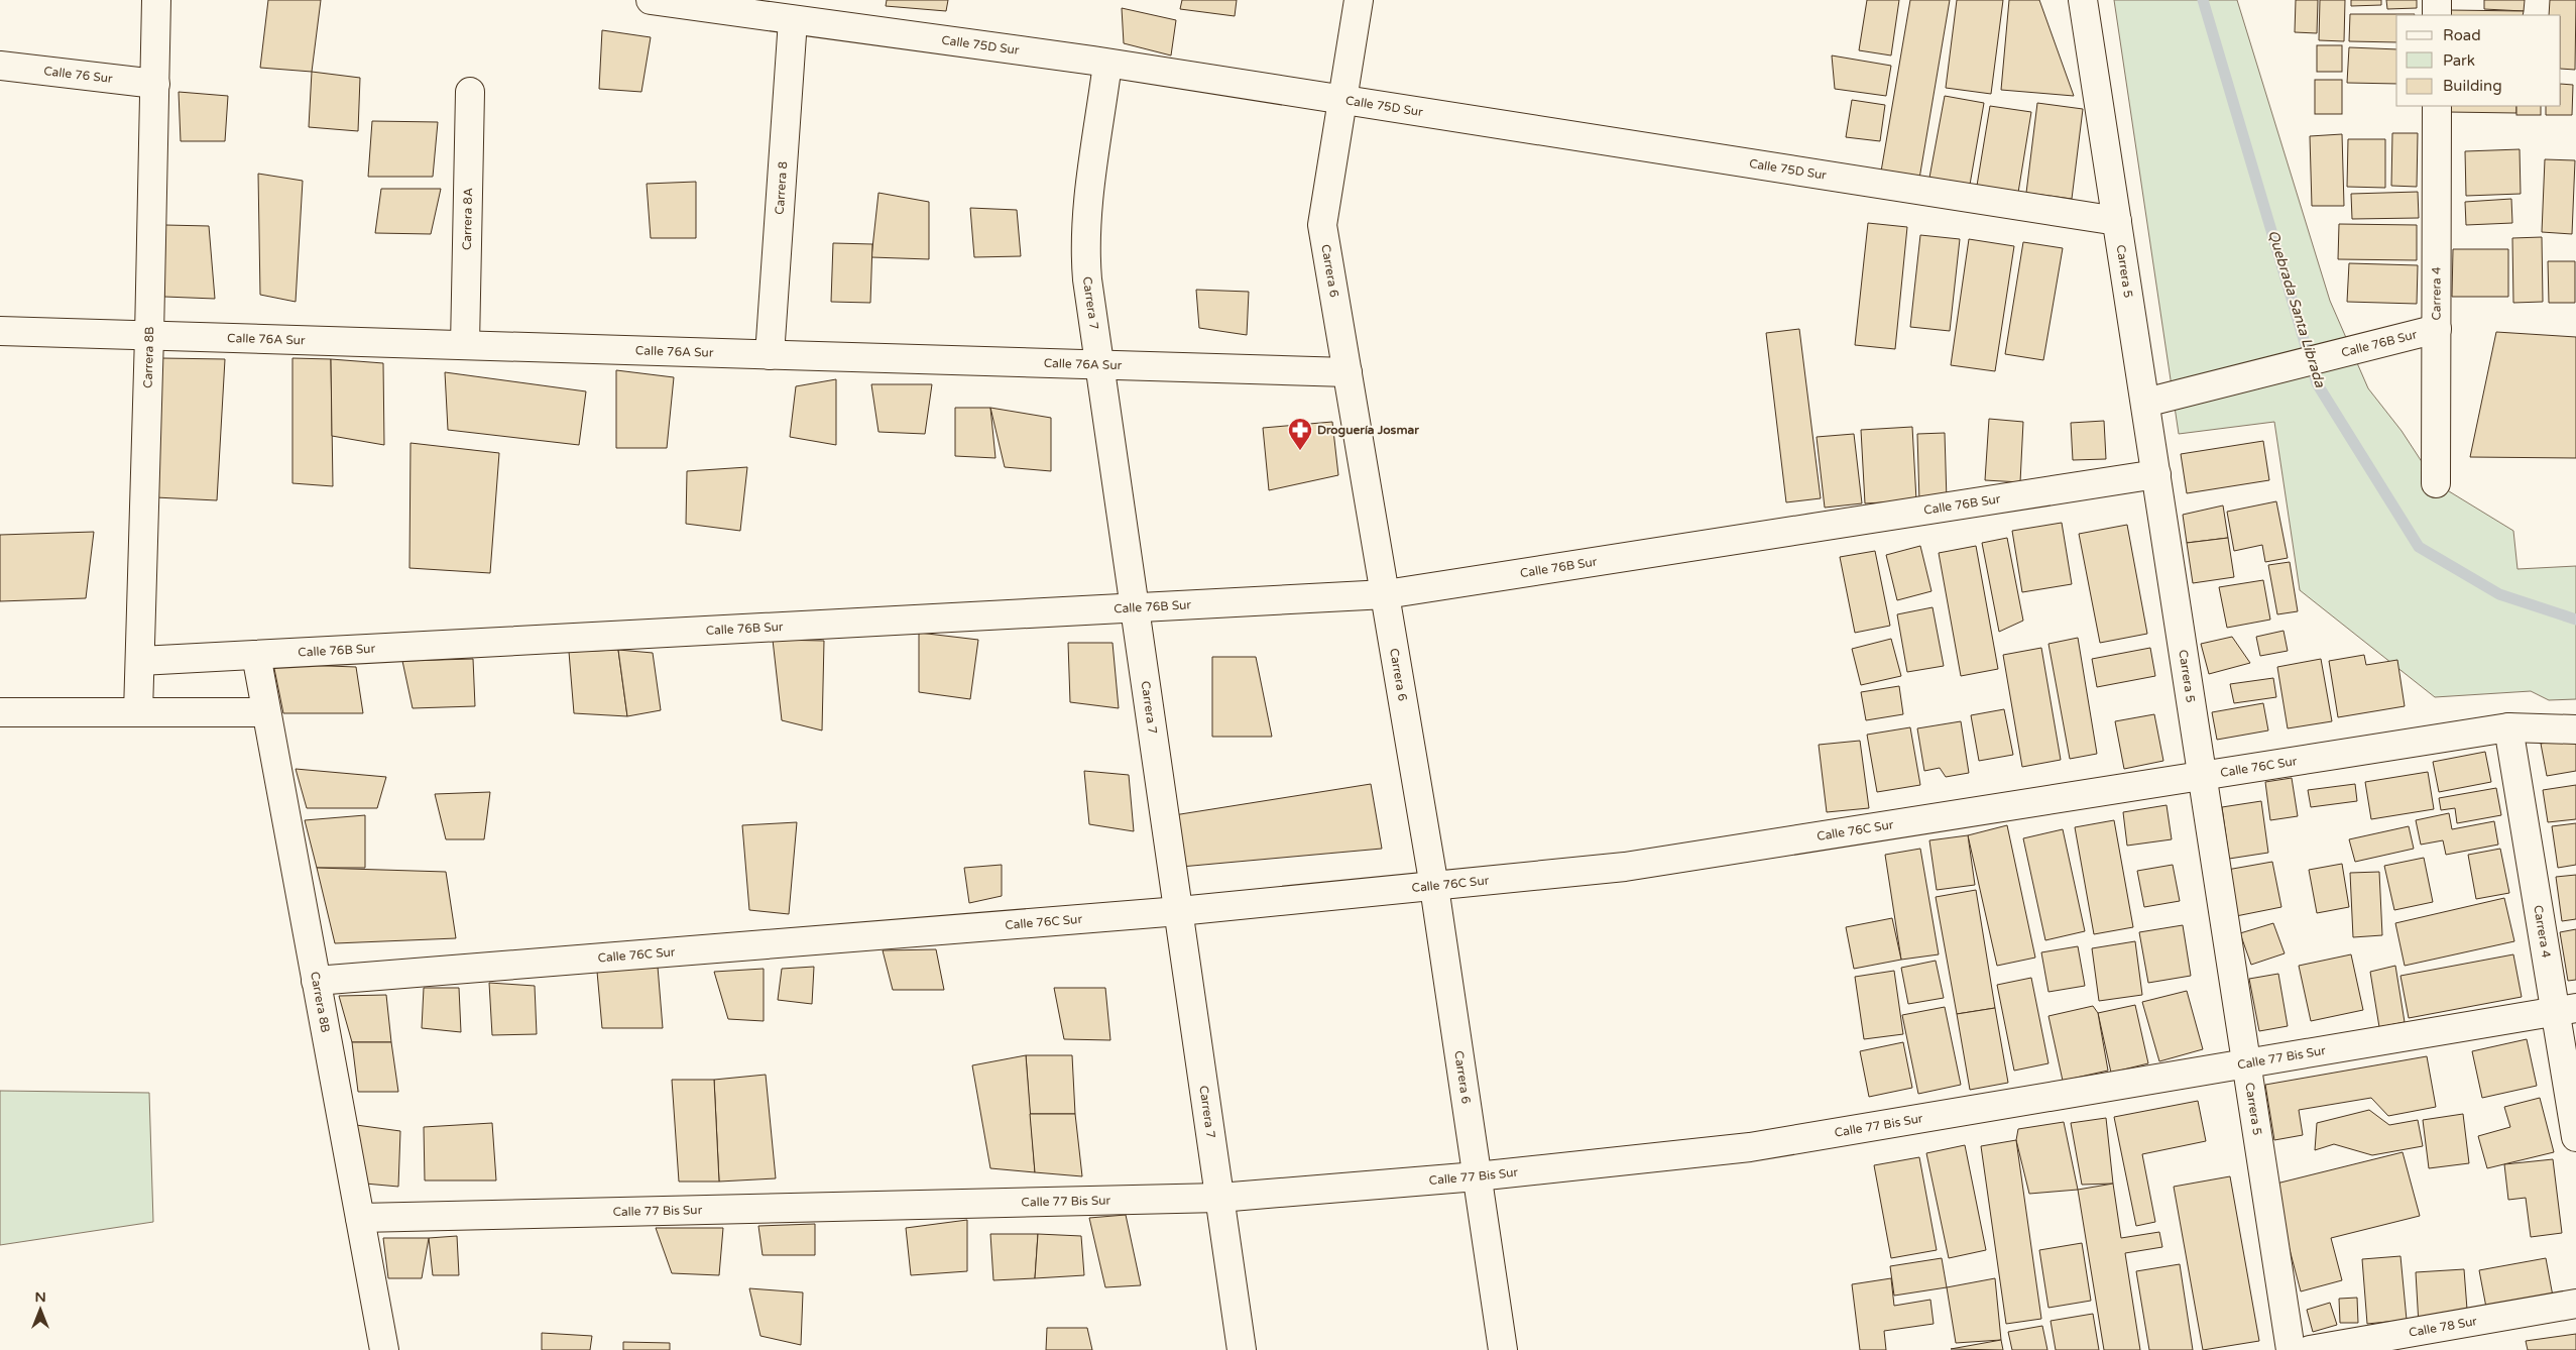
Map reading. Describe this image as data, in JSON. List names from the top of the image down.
{
  "streets": {
    "street": [
      "Calle 75D Sur",
      "Calle 76 Sur",
      "Carrera 8",
      "Carrera 8A",
      "Carrera 6",
      "Carrera 5",
      "Carrera 4",
      "Carrera 7",
      "Calle 76A Sur",
      "Calle 76B Sur",
      "Carrera 8B",
      "Calle 76C Sur",
      "Calle 77 Bis Sur",
      "Calle 78 Sur"
    ]
  },
  "crossings": [
    ["Calle 75D Sur", "Carrera 8"],
    ["Calle 75D Sur", "Carrera 6"],
    ["Calle 75D Sur", "Carrera 5"],
    ["Calle 75D Sur", "Carrera 7"],
    ["Calle 76 Sur", "Carrera 8B"],
    ["Carrera 8", "Calle 76A Sur"],
    ["Carrera 8A", "Calle 76A Sur"],
    ["Carrera 6", "Calle 76A Sur"],
    ["Carrera 6", "Calle 76B Sur"],
    ["Carrera 6", "Calle 76C Sur"],
    ["Carrera 6", "Calle 77 Bis Sur"],
    ["Carrera 5", "Calle 76B Sur"],
    ["Carrera 5", "Calle 76C Sur"],
    ["Carrera 5", "Calle 77 Bis Sur"],
    ["Carrera 4", "Calle 76B Sur"],
    ["Carrera 4", "Calle 76C Sur"],
    ["Carrera 4", "Calle 77 Bis Sur"],
    ["Carrera 7", "Calle 76A Sur"],
    ["Carrera 7", "Calle 76B Sur"],
    ["Carrera 7", "Calle 76C Sur"],
    ["Carrera 7", "Calle 77 Bis Sur"],
    ["Calle 76A Sur", "Carrera 8B"],
    ["Calle 76B Sur", "Carrera 8B"],
    ["Carrera 8B", "Calle 76C Sur"],
    ["Carrera 8B", "Calle 77 Bis Sur"]
  ],
  "water": ["Quebrada Santa Librada"],
  "places": {
    "pharmacy": ["Droguería Josmar"]
  },
  "legend": ["Road", "Park", "Building"],
  "north": "top"
}
